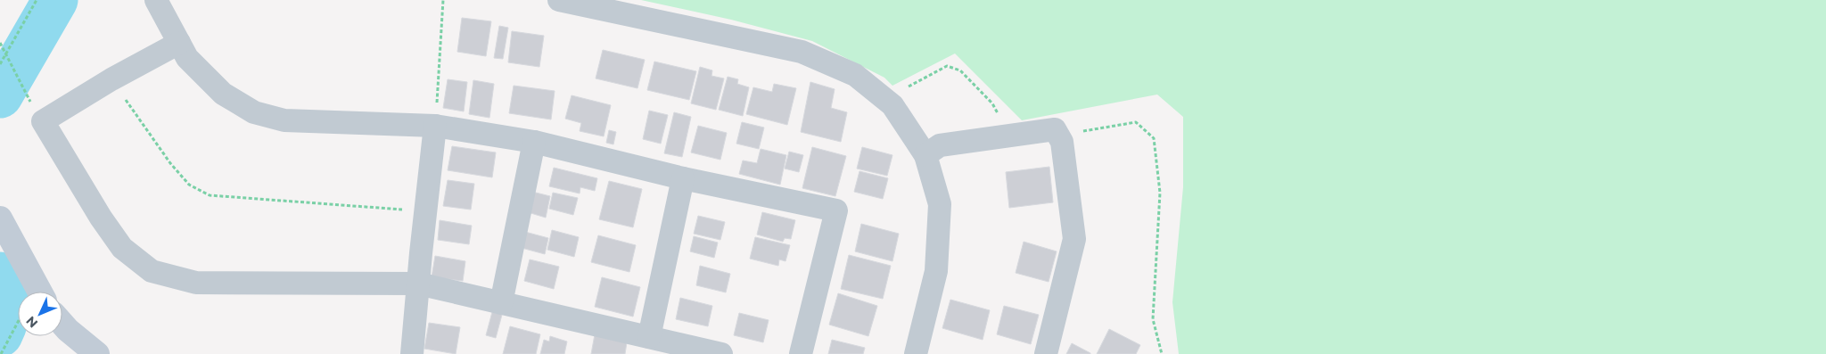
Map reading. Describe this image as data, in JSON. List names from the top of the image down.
{
  "north": "bottom left"
}
